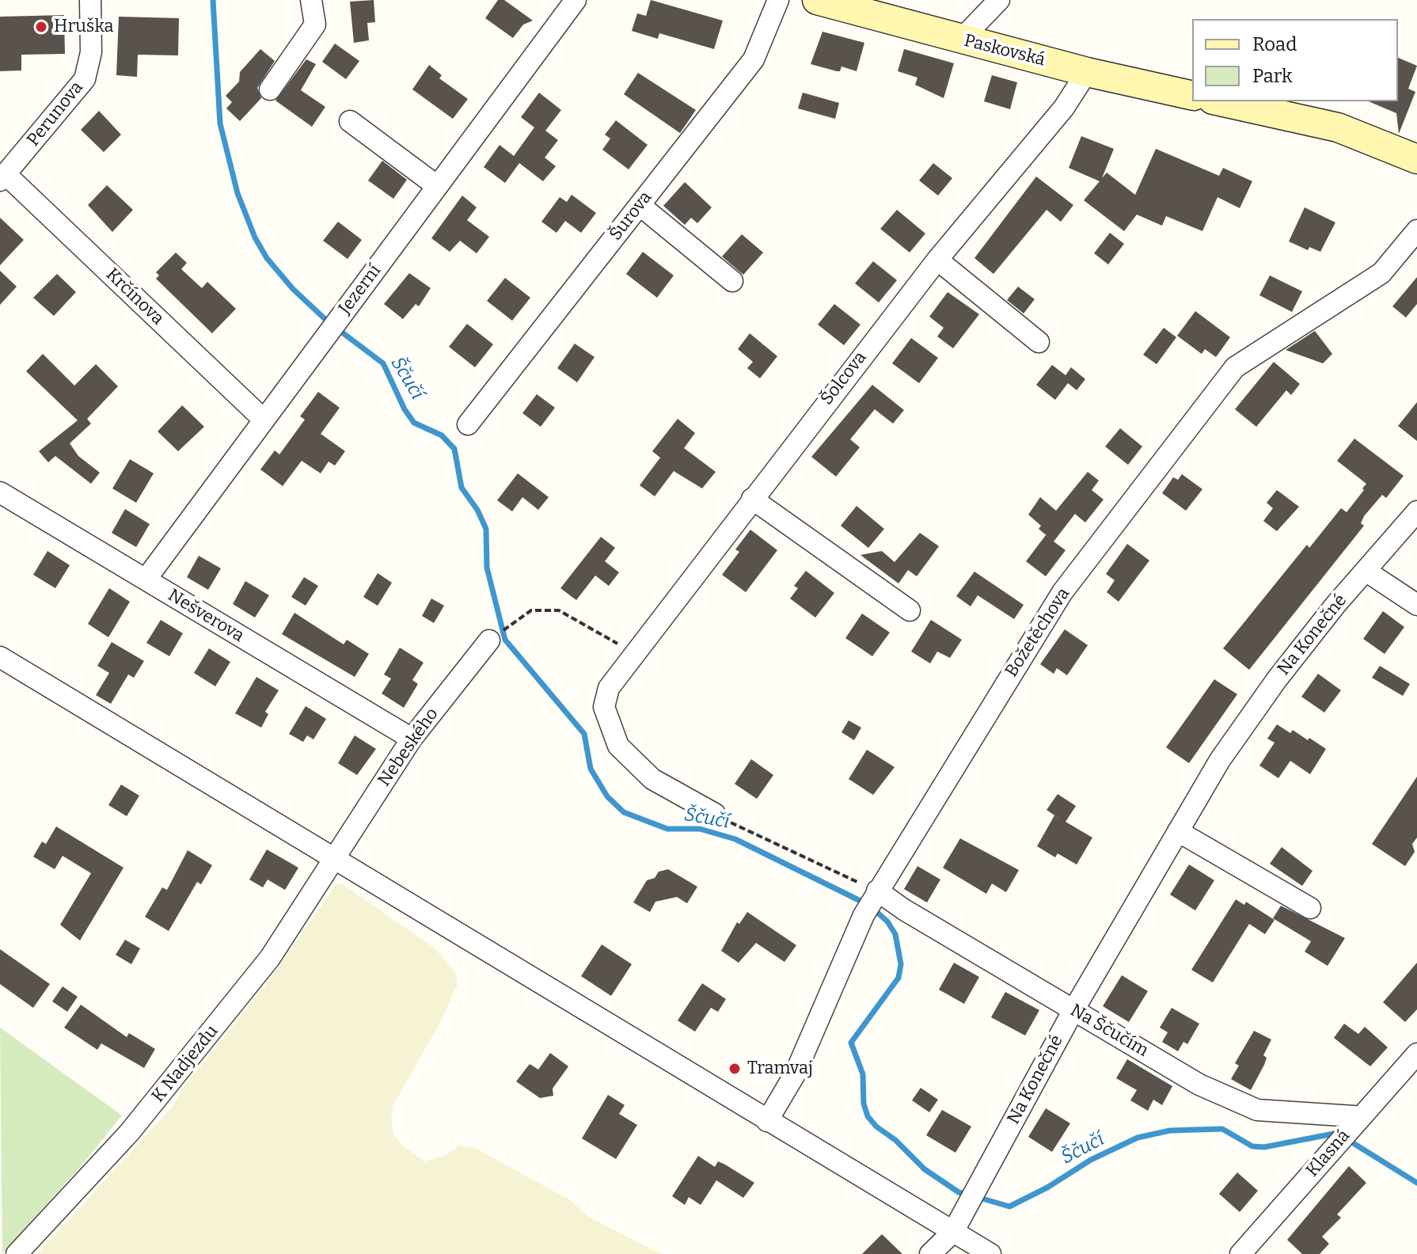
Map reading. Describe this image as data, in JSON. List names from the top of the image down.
{
  "streets": {
    "main road": ["Paskovská"],
    "street": [
      "Perunova",
      "Šurova",
      "Jezerní",
      "Krčínova",
      "Šolcova",
      "Nešverova",
      "Božetěchova",
      "Na Konečné",
      "Nebeského",
      "Na Ščučím",
      "K Nadjezdu",
      "Klasná"
    ]
  },
  "crossings": [
    ["Paskovská", "Šolcova"],
    ["Perunova", "Krčínova"],
    ["Jezerní", "Krčínova"],
    ["Jezerní", "Nešverova"],
    ["Nešverova", "Nebeského"],
    ["Božetěchova", "Na Ščučím"],
    ["Na Konečné", "Na Ščučím"],
    ["Nebeského", "K Nadjezdu"],
    ["Na Ščučím", "Klasná"]
  ],
  "water": ["Ščučí"],
  "places": ["Hruška", "Tramvaj"],
  "legend": ["Road", "Park"]
}
